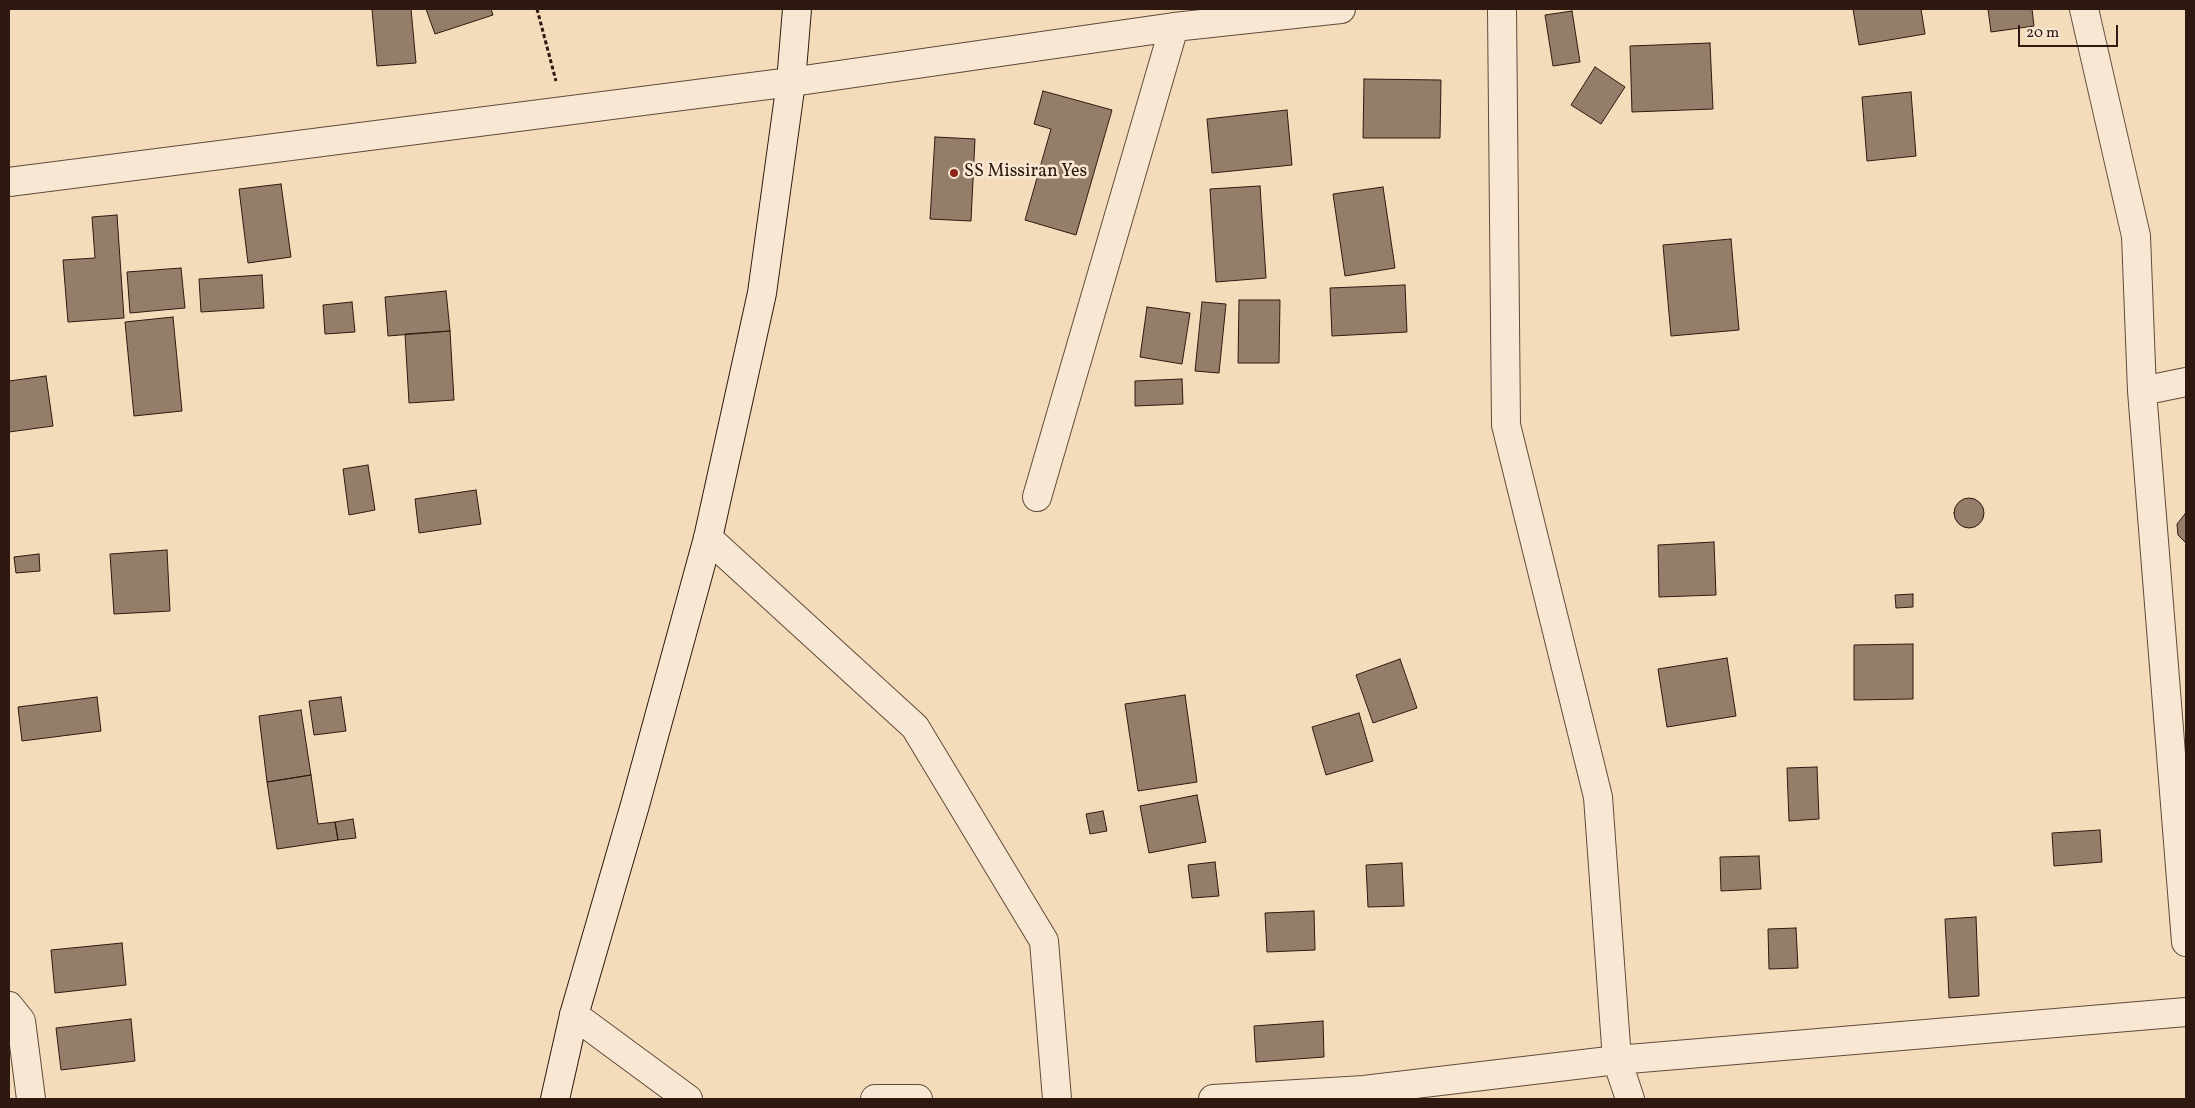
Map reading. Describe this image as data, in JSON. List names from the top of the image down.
{
  "places": ["SS Missiran Yes"],
  "scale_bar": "20 m"
}
